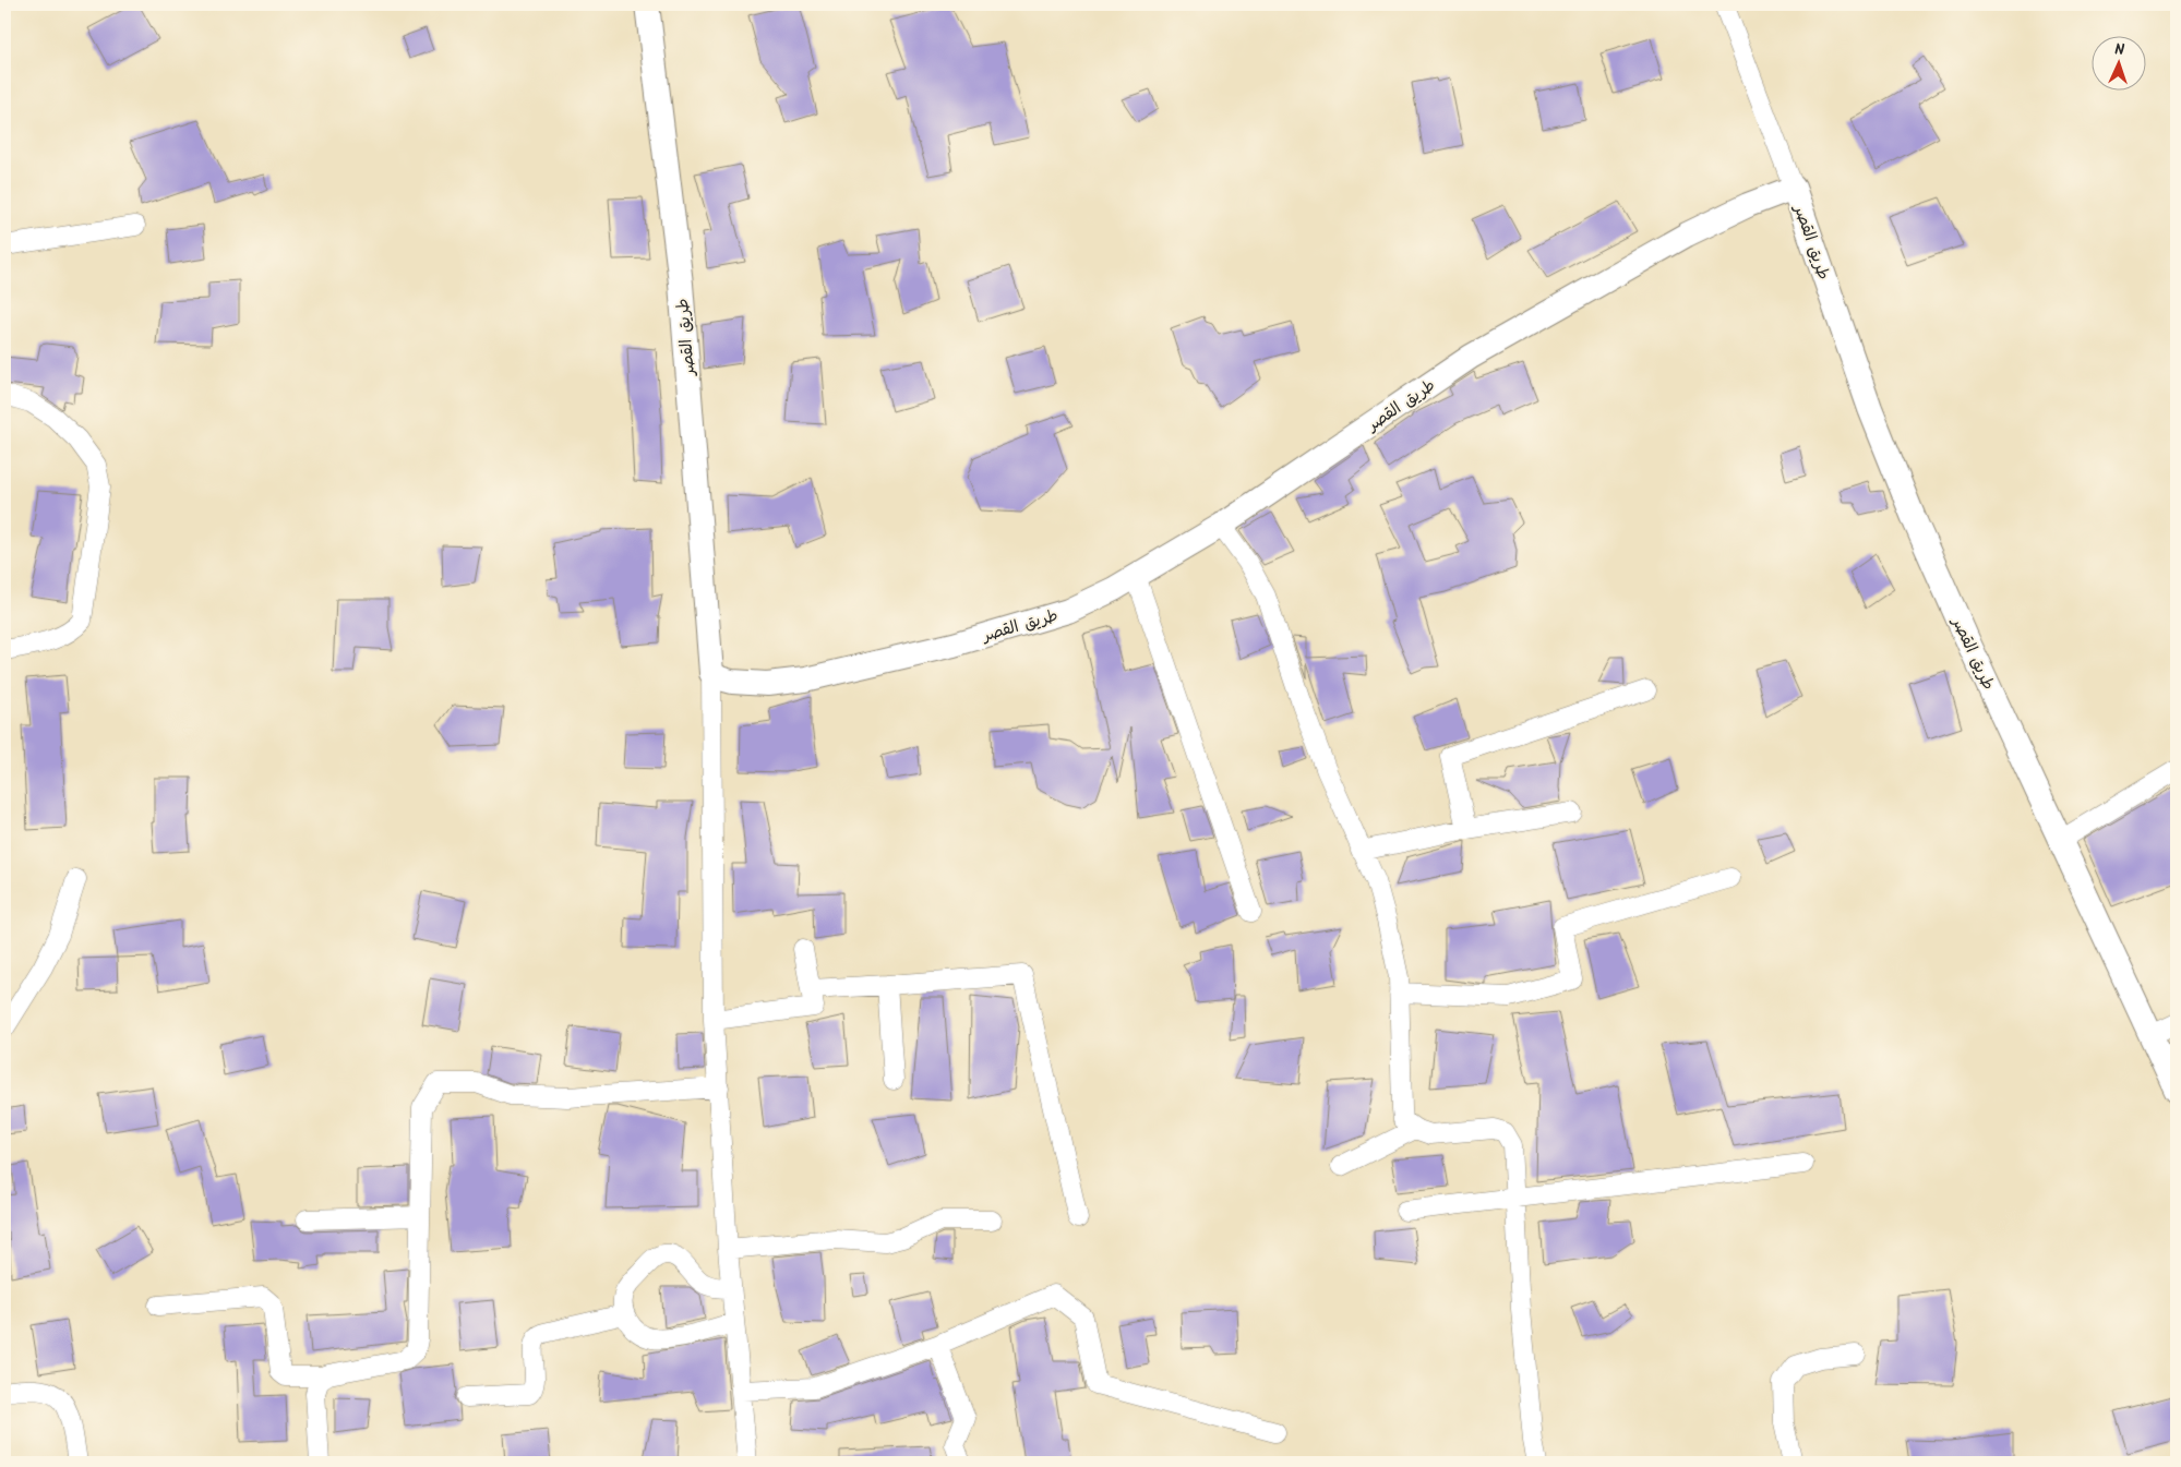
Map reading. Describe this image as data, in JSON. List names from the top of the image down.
{
  "streets": {
    "street": ["طريق القصر"]
  },
  "north": "top"
}
